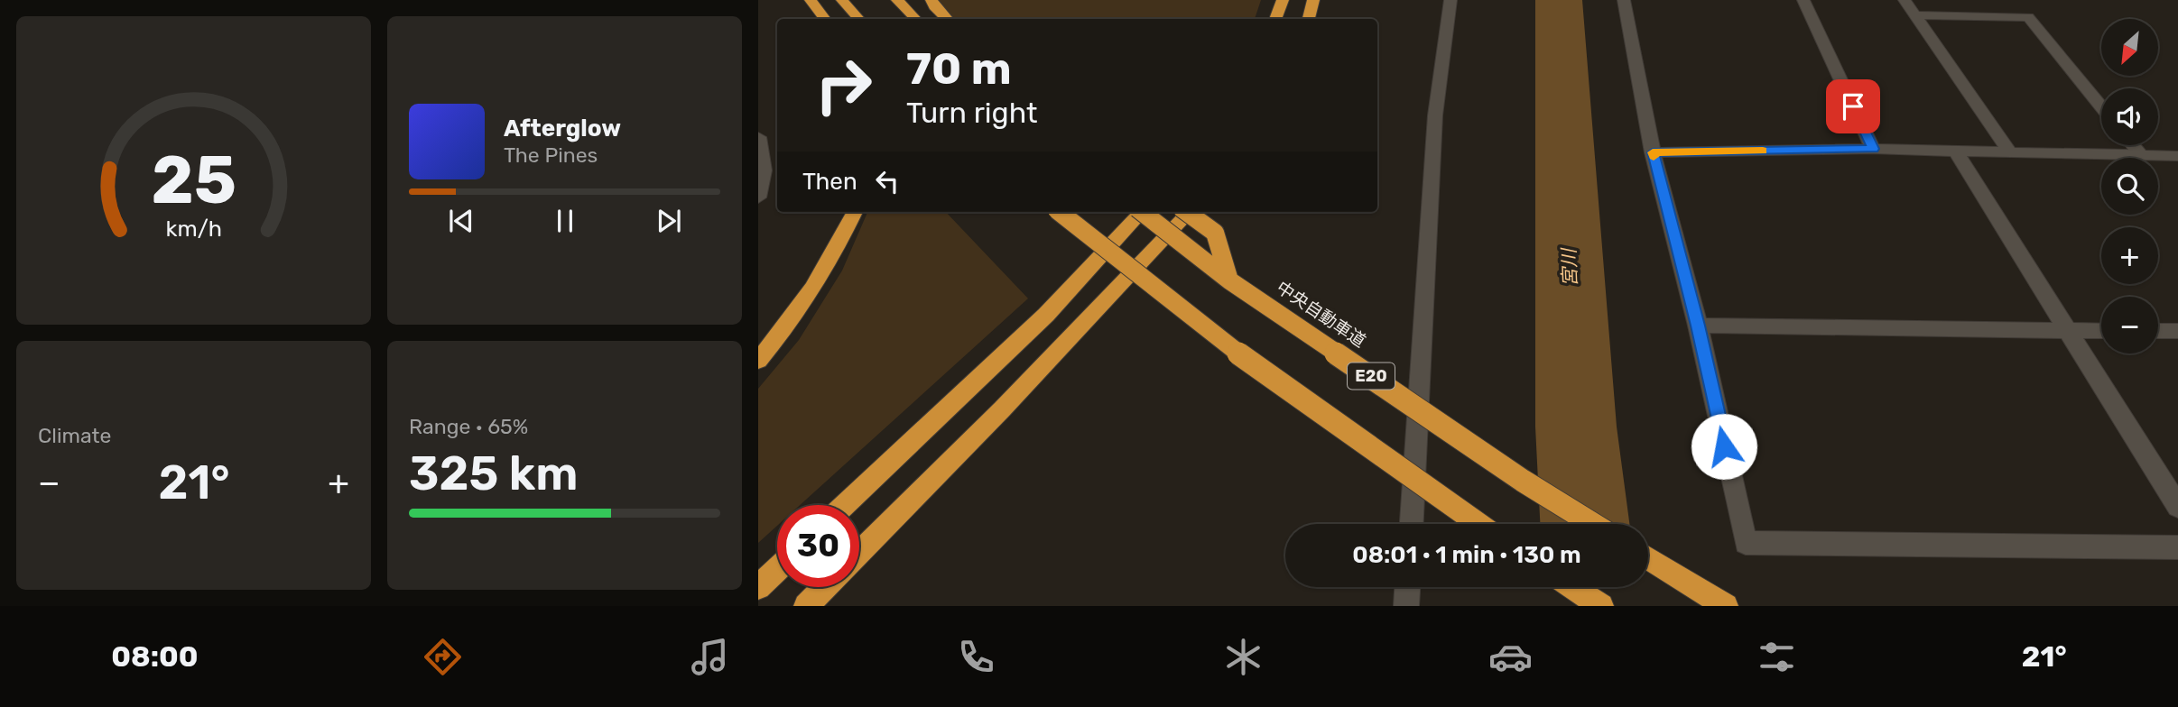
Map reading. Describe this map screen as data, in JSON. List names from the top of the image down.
{
  "streets": {
    "highway": ["中央自動車道", "E20"]
  },
  "water": ["宮川"],
  "north": "bottom left",
  "page": {
    "map_buttons": ["+", "−"],
    "turn": ["70 m", "Turn right"],
    "song": ["Afterglow", "The Pines"],
    "then": "Then",
    "tile": [
      "Climate",
      ["Range · 65%", "325 km"]
    ],
    "heat": ["−", "21°", "+"],
    "limit": "30",
    "trip": "08:01 · 1 min · 130 m",
    "tabs": ["08:00", "21°"],
    "gauge": ["25", "km/h"]
  }
}
